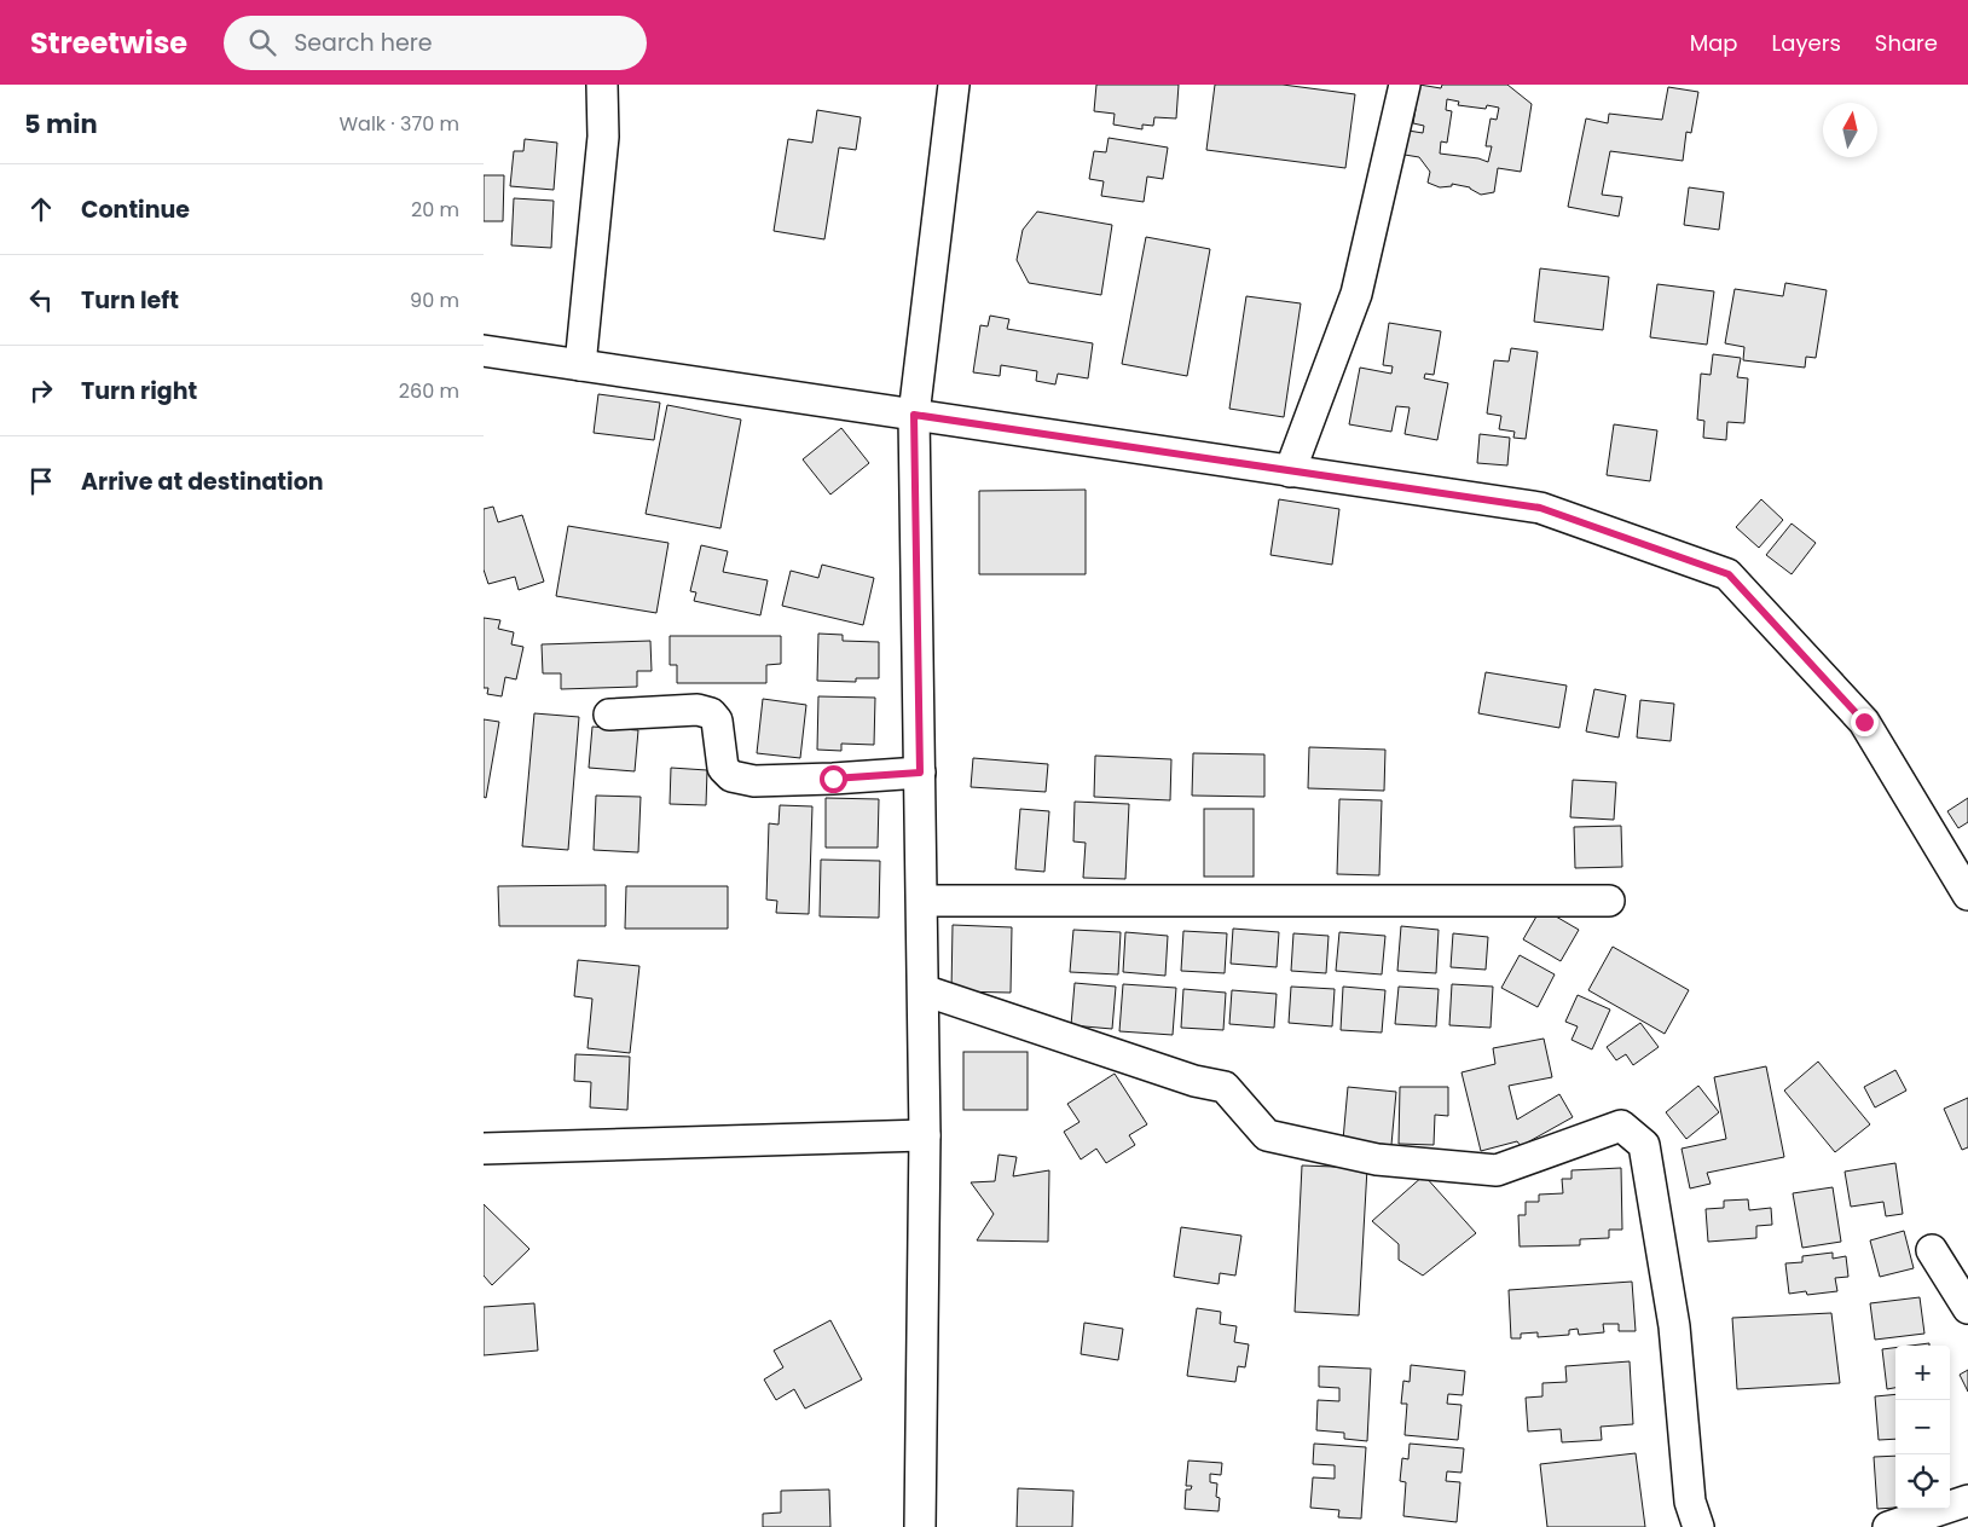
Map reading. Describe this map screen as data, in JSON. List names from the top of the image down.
{
  "north": "top",
  "page": {
    "header": "Streetwise",
    "search": "Search here",
    "nav": ["Map", "Layers", "Share"],
    "heading": ["5 min", "Walk · 370 m"],
    "list": [
      ["Continue", "20 m"],
      ["Turn left", "90 m"],
      ["Turn right", "260 m"],
      "Arrive at destination"
    ],
    "map_buttons": ["+", "−"]
  }
}
